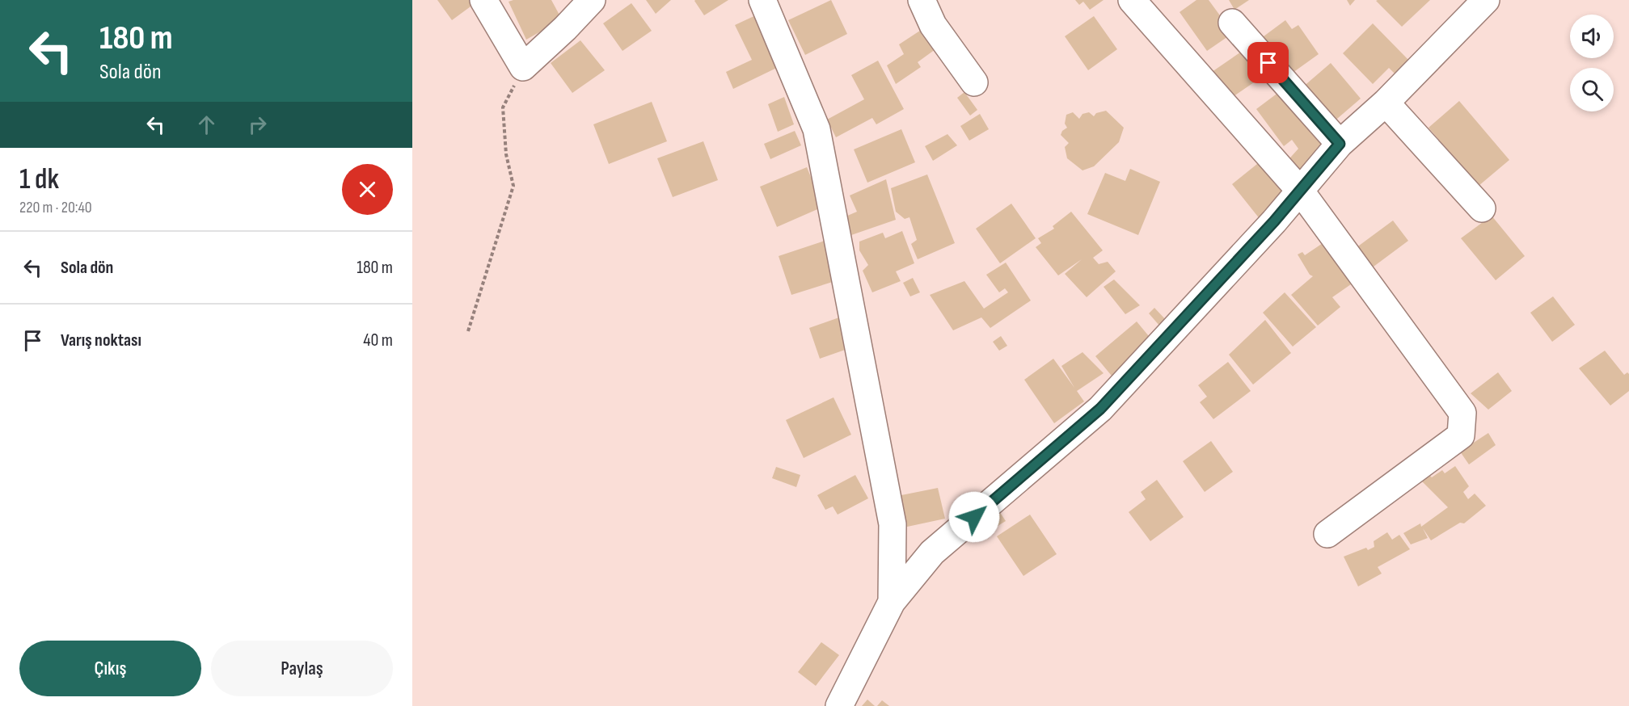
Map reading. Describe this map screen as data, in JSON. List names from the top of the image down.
{
  "page": {
    "turn": ["180 m", "Sola dön"],
    "heading": ["1 dk", "220 m · 20:40"],
    "list": [
      {
        "name": "Sola dön",
        "value": "180 m"
      },
      {
        "name": "Varış noktası",
        "value": "40 m"
      }
    ],
    "buttons": ["Çıkış", "Paylaş"]
  }
}
